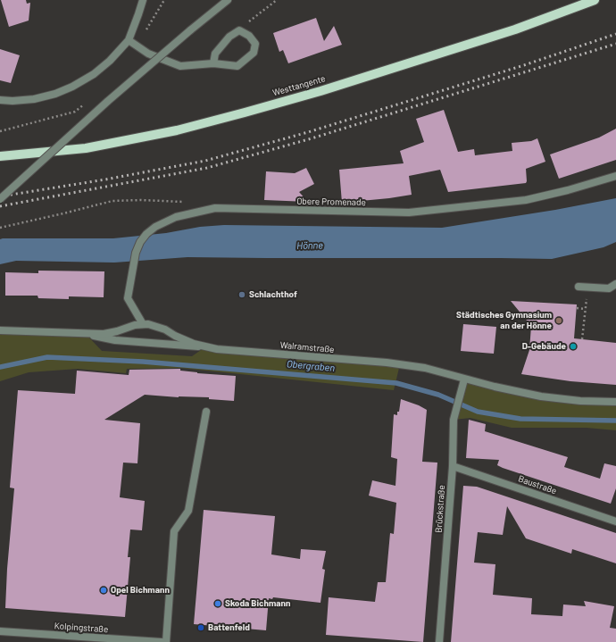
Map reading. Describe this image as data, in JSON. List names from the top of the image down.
{
  "streets": {
    "main road": ["Westtangente"],
    "street": [
      "Obere Promenade",
      "Walramstraße",
      "Baustraße",
      "Brückstraße",
      "Kolpingstraße"
    ]
  },
  "crossings": [
    ["Obere Promenade", "Walramstraße"],
    ["Walramstraße", "Brückstraße"],
    ["Baustraße", "Brückstraße"]
  ],
  "water": ["Hönne", "Obergraben"],
  "places": [
    "Schlachthof",
    "Städtisches Gymnasium an der Hönne",
    "D-Gebäude",
    "Opel Bichmann",
    "Skoda Bichmann",
    "Battenfeld"
  ]
}
